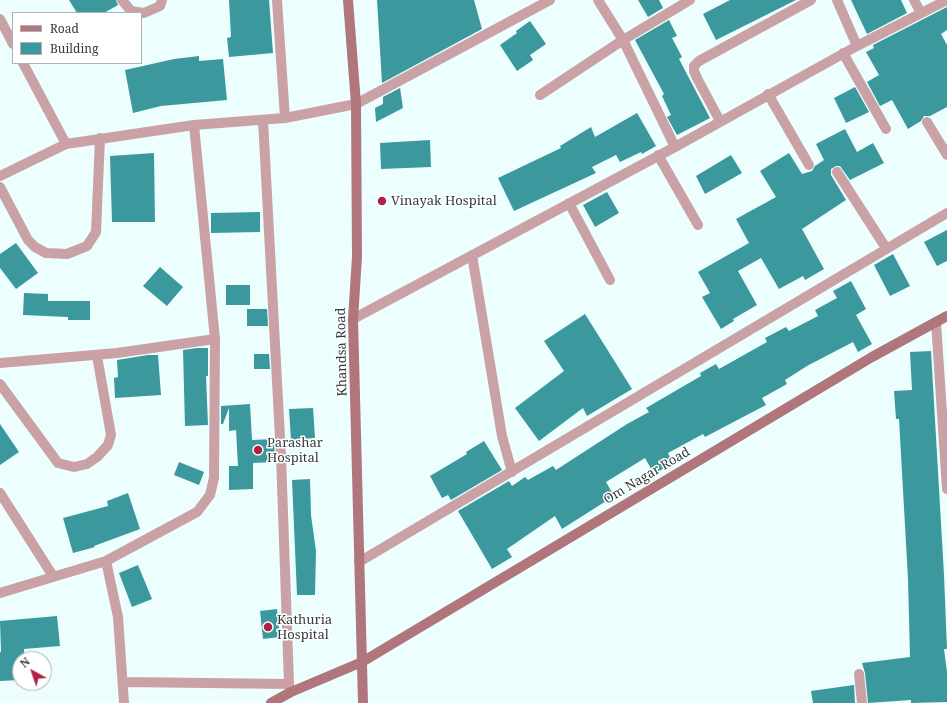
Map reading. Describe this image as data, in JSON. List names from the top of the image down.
{
  "streets": {
    "street": ["Khandsa Road", "Om Nagar Road"]
  },
  "crossings": [
    ["Khandsa Road", "Om Nagar Road"]
  ],
  "places": ["Vinayak Hospital", "Parashar Hospital", "Kathuria Hospital"],
  "legend": ["Road", "Building"],
  "north": "top left"
}
